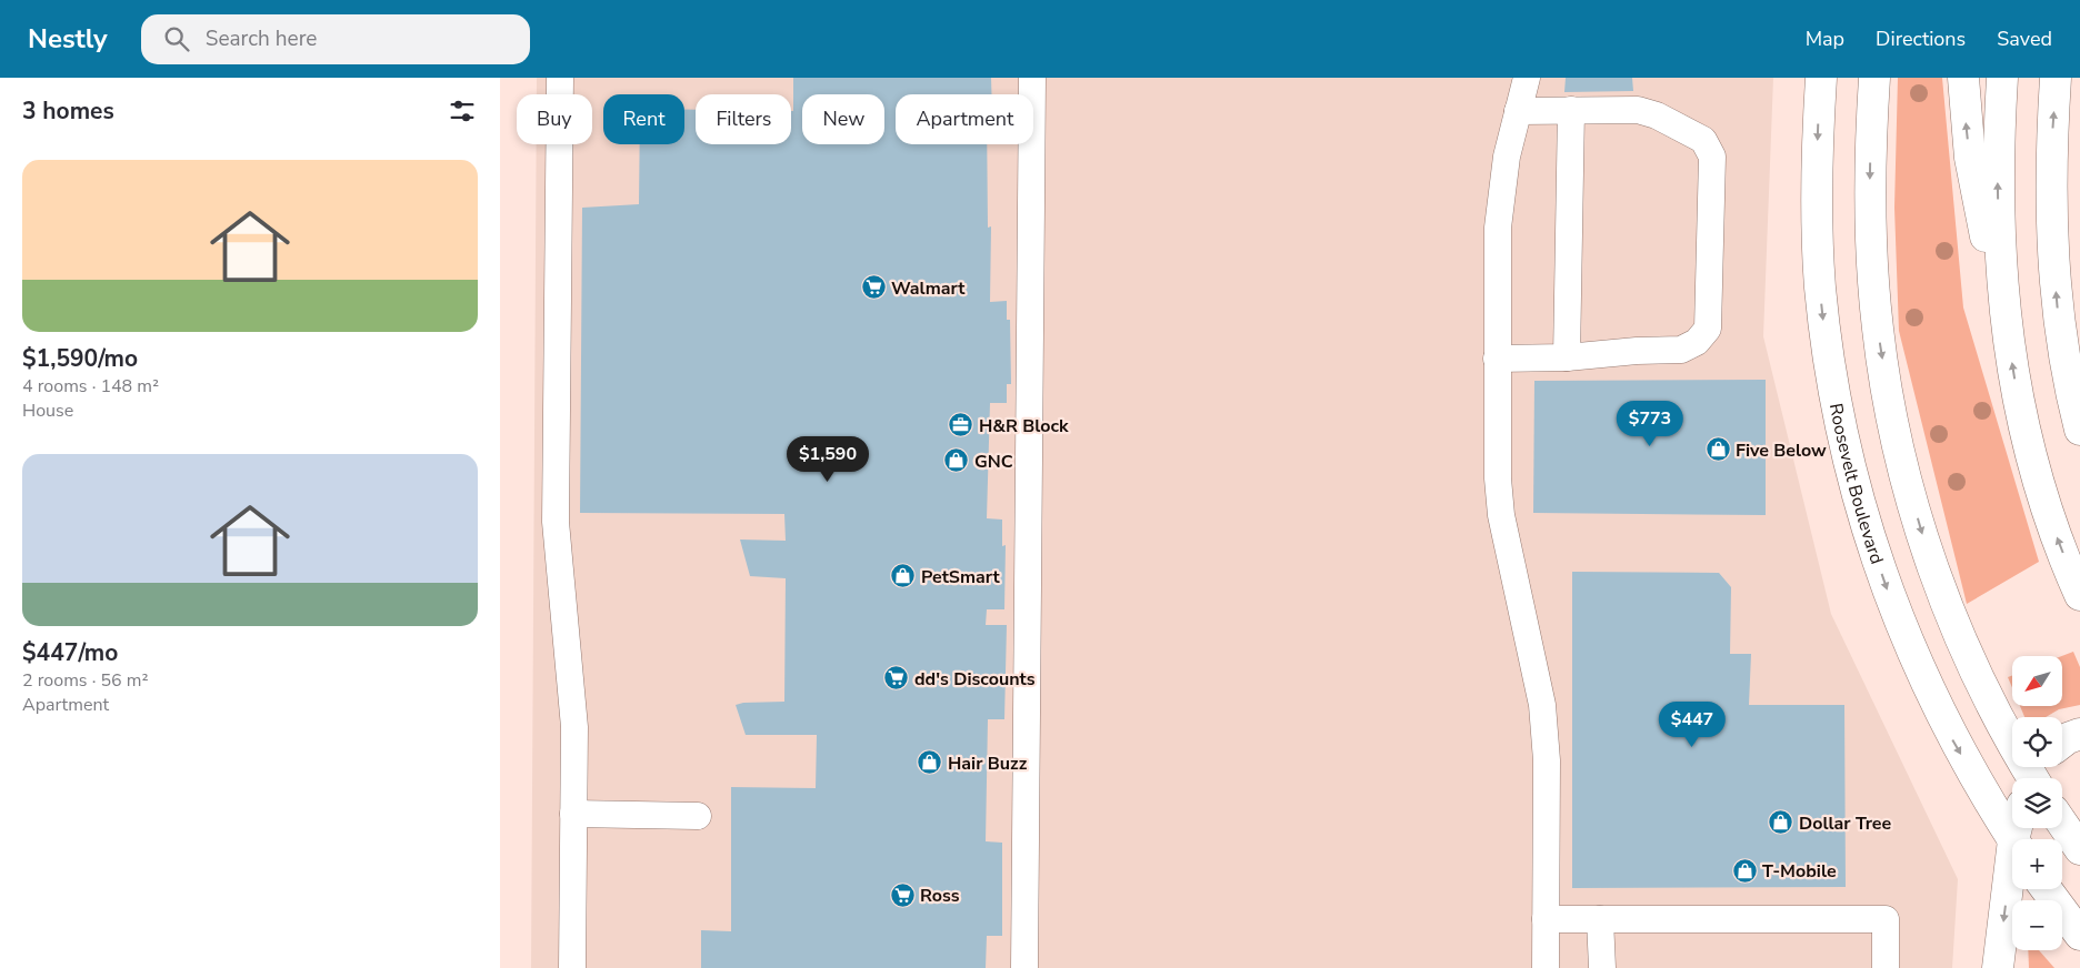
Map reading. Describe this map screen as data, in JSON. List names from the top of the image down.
{
  "streets": {
    "highway": ["Roosevelt Boulevard"]
  },
  "places": {
    "supermarket": ["Walmart", "dd's Discounts", "Ross"],
    "office": ["H&R Block"],
    "shop": [
      "Five Below",
      "GNC",
      "PetSmart",
      "Hair Buzz",
      "Dollar Tree",
      "T-Mobile"
    ]
  },
  "north": "bottom left",
  "page": {
    "header": "Nestly",
    "search": "Search here",
    "nav": ["Map", "Directions", "Saved"],
    "heading": "3 homes",
    "chip": [
      "Buy",
      "Rent",
      "Filters",
      "New",
      "Apartment"
    ],
    "list": [
      {
        "name": "$1,590/mo",
        "note": "4 rooms · 148 m² · House"
      },
      {
        "name": "$447/mo",
        "note": "2 rooms · 56 m² · Apartment"
      }
    ],
    "price": ["$773", "$1,590", "$447"],
    "map_buttons": ["+", "−"]
  }
}
